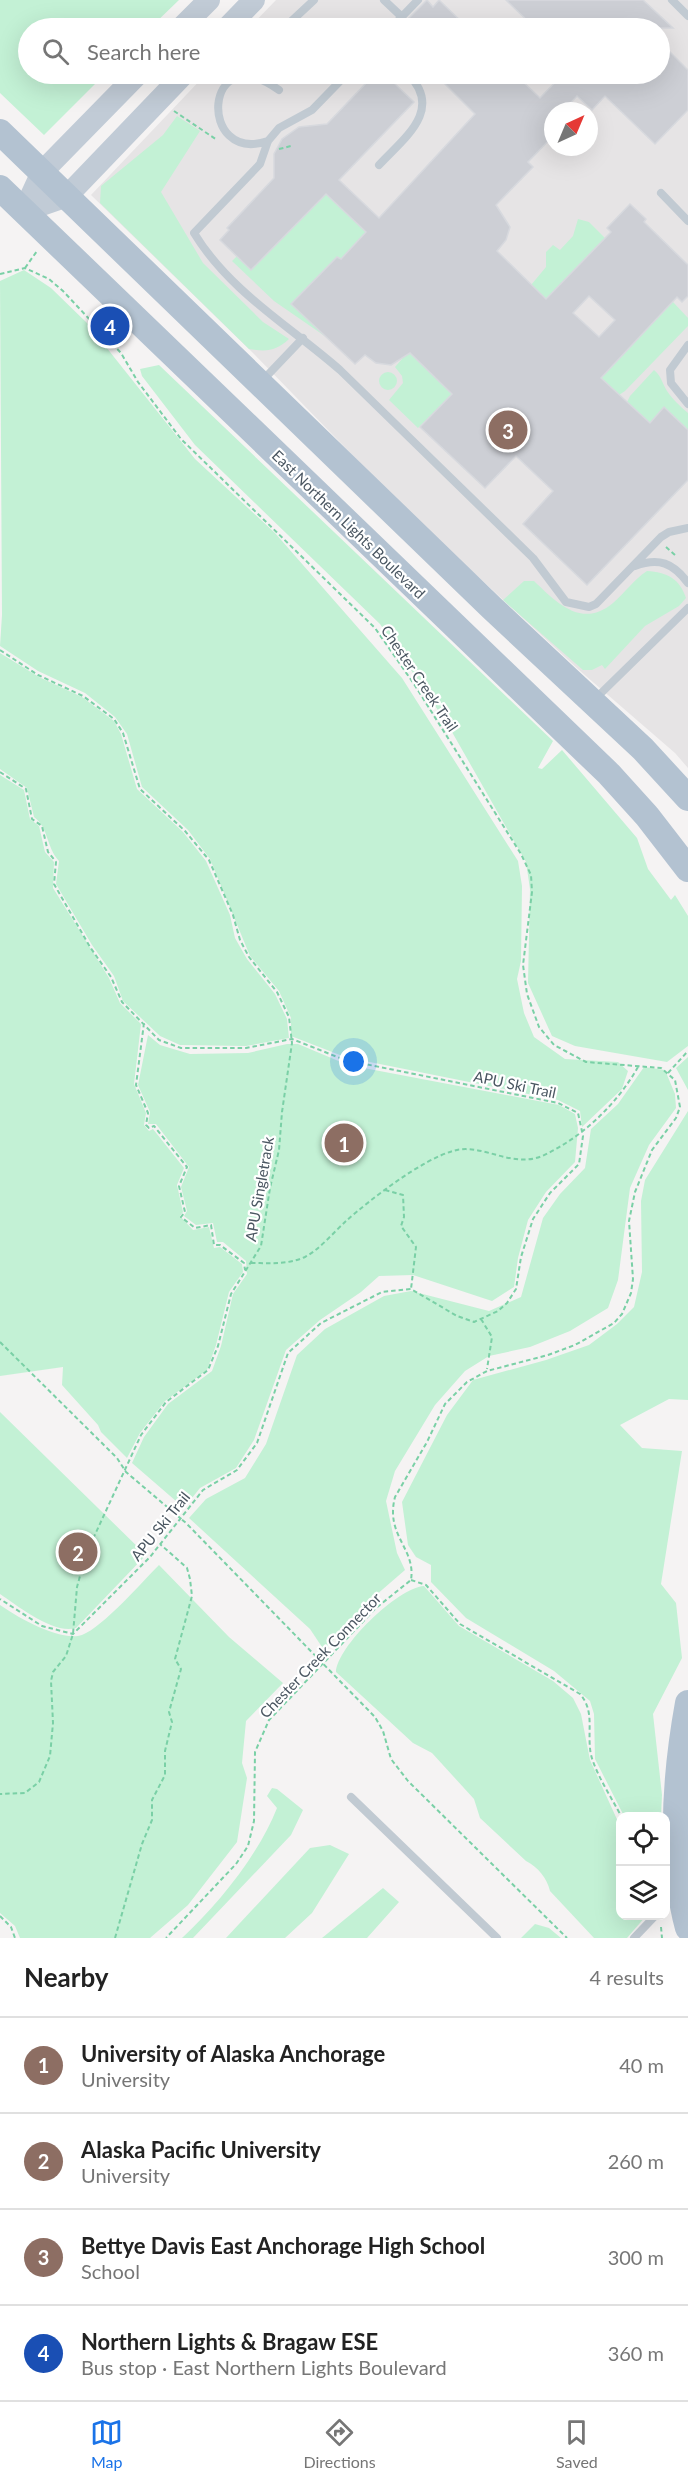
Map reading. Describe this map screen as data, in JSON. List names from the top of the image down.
{
  "streets": {
    "main road": ["East Northern Lights Boulevard"],
    "path": [
      "Chester Creek Trail",
      "APU Ski Trail",
      "APU Singletrack",
      "Chester Creek Connector"
    ]
  },
  "crossings": [
    ["APU Ski Trail", "APU Singletrack"]
  ],
  "north": "top right",
  "page": {
    "search": "Search here",
    "pins": [
      "4",
      "3",
      "1",
      "2"
    ],
    "heading": ["Nearby", "4 results"],
    "list": [
      {
        "mark": "1",
        "name": "University of Alaska Anchorage",
        "note": "University",
        "value": "40 m"
      },
      {
        "mark": "2",
        "name": "Alaska Pacific University",
        "note": "University",
        "value": "260 m"
      },
      {
        "mark": "3",
        "name": "Bettye Davis East Anchorage High School",
        "note": "School",
        "value": "300 m"
      },
      {
        "mark": "4",
        "name": "Northern Lights & Bragaw ESE",
        "note": "Bus stop · East Northern Lights Boulevard",
        "value": "360 m"
      }
    ],
    "nav": ["Map", "Directions", "Saved"]
  }
}
